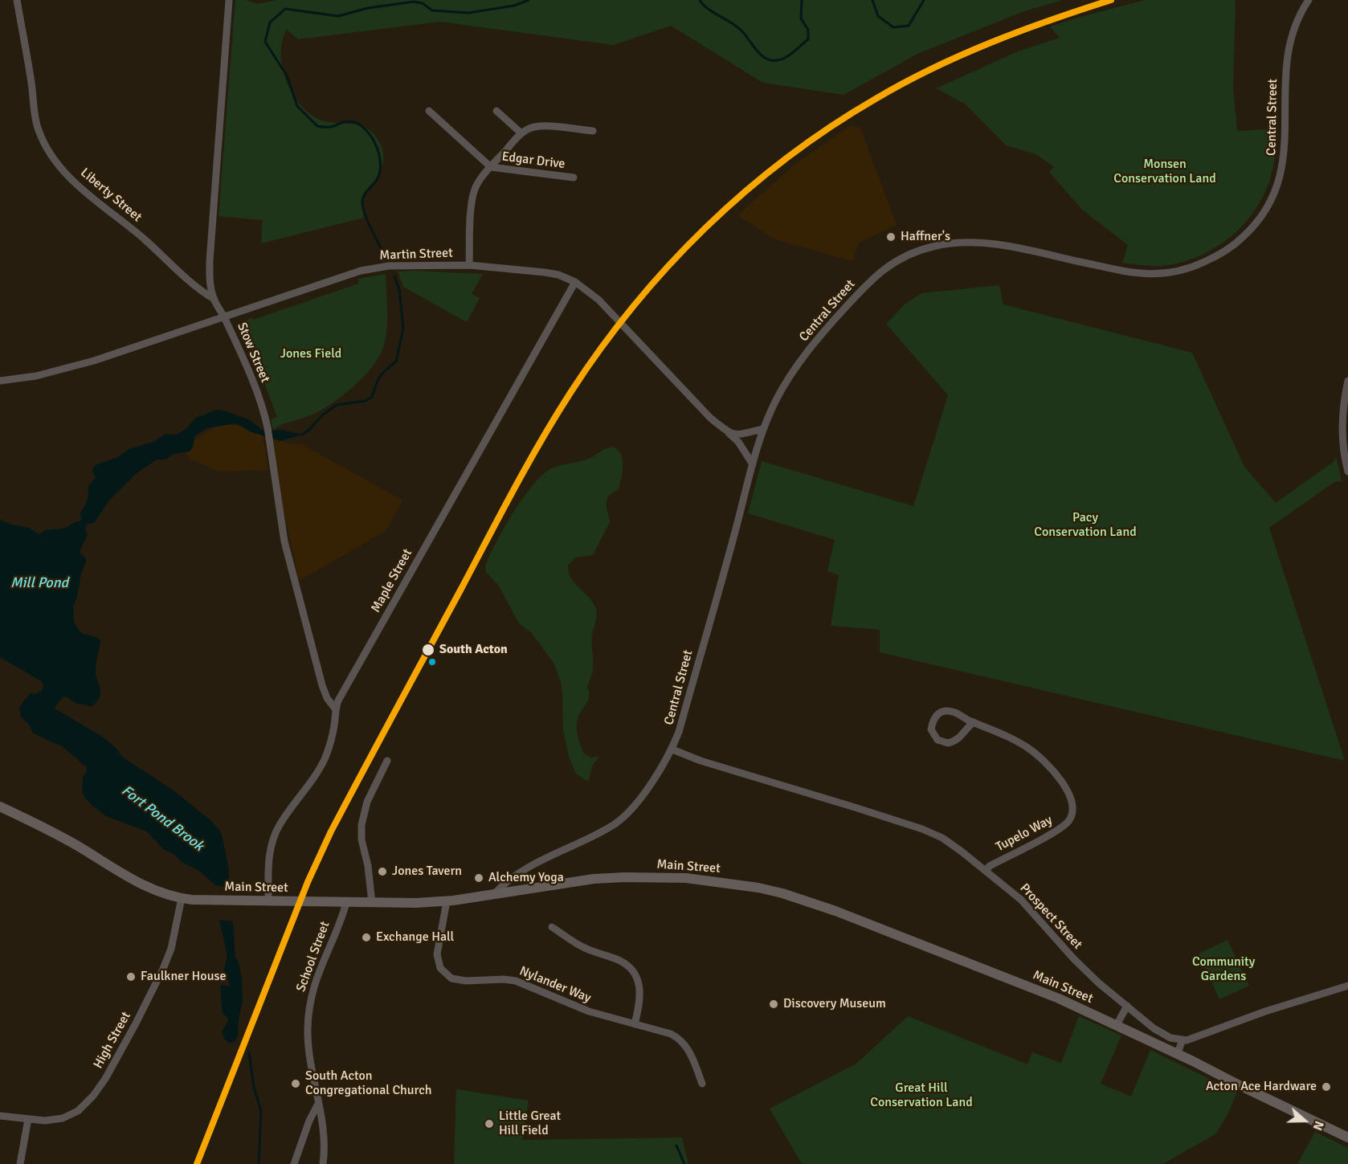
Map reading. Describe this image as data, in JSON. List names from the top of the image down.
{
  "streets": {
    "main road": ["Main Street"],
    "street": [
      "Central Street",
      "Edgar Drive",
      "Liberty Street",
      "Martin Street",
      "Stow Street",
      "Maple Street",
      "Tupelo Way",
      "Prospect Street",
      "School Street",
      "Nylander Way",
      "High Street"
    ]
  },
  "crossings": [
    ["Central Street", "Martin Street"],
    ["Central Street", "Main Street"],
    ["Central Street", "Prospect Street"],
    ["Liberty Street", "Stow Street"],
    ["Martin Street", "Stow Street"],
    ["Martin Street", "Maple Street"],
    ["Stow Street", "Maple Street"],
    ["Maple Street", "Main Street"],
    ["Tupelo Way", "Prospect Street"],
    ["Main Street", "School Street"],
    ["Main Street", "Nylander Way"],
    ["Main Street", "High Street"]
  ],
  "water": ["Mill Pond", "Fort Pond Brook"],
  "parks": [
    "Monsen Conservation Land",
    "Jones Field",
    "Pacy Conservation Land",
    "Community Gardens",
    "Great Hill Conservation Land"
  ],
  "places": [
    "Haffner's",
    "South Acton",
    "Jones Tavern",
    "Alchemy Yoga",
    "Exchange Hall",
    "Faulkner House",
    "Discovery Museum",
    "South Acton Congregational Church",
    "Acton Ace Hardware",
    "Little Great Hill Field"
  ],
  "north": "right"
}
